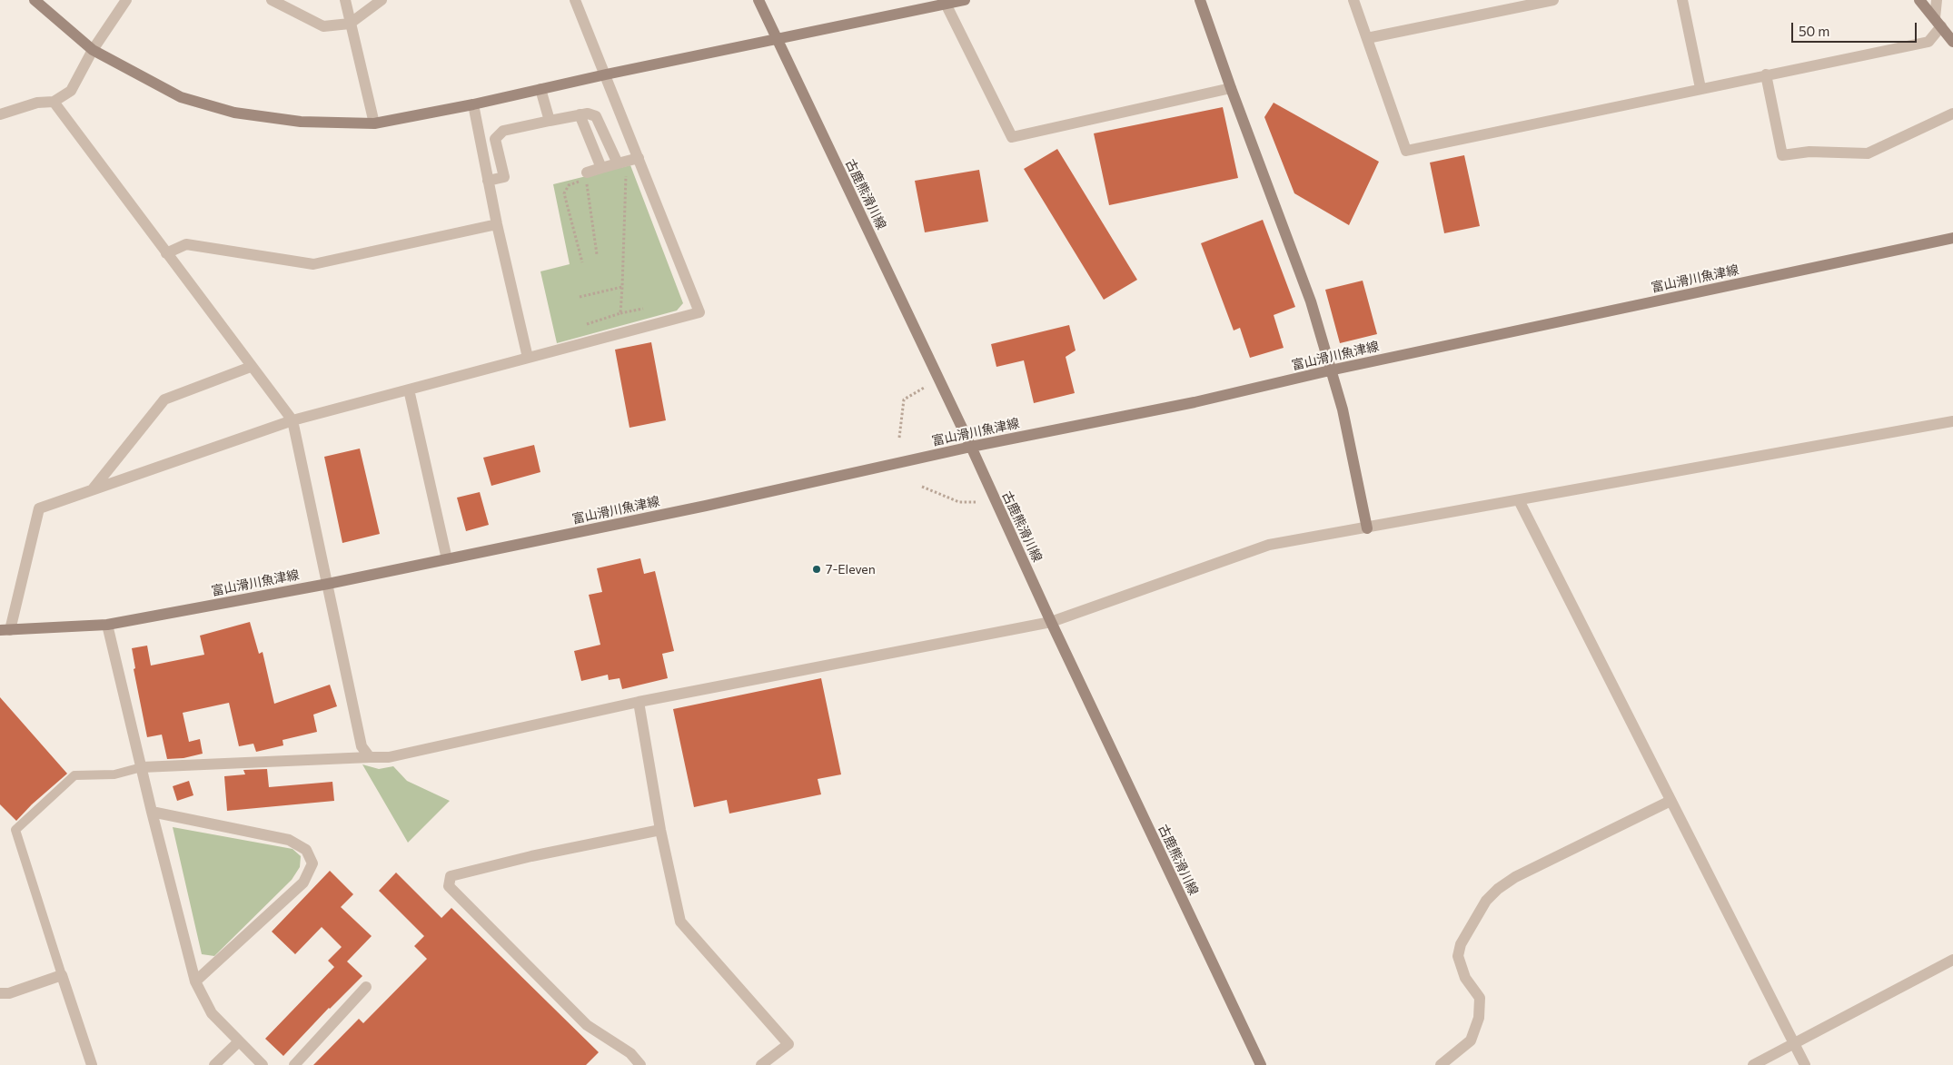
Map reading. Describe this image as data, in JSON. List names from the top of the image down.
{
  "streets": {
    "main road": ["古鹿熊滑川線", "富山滑川魚津線"]
  },
  "crossings": [
    ["古鹿熊滑川線", "富山滑川魚津線"]
  ],
  "places": ["7-Eleven"],
  "scale_bar": "50 m"
}
